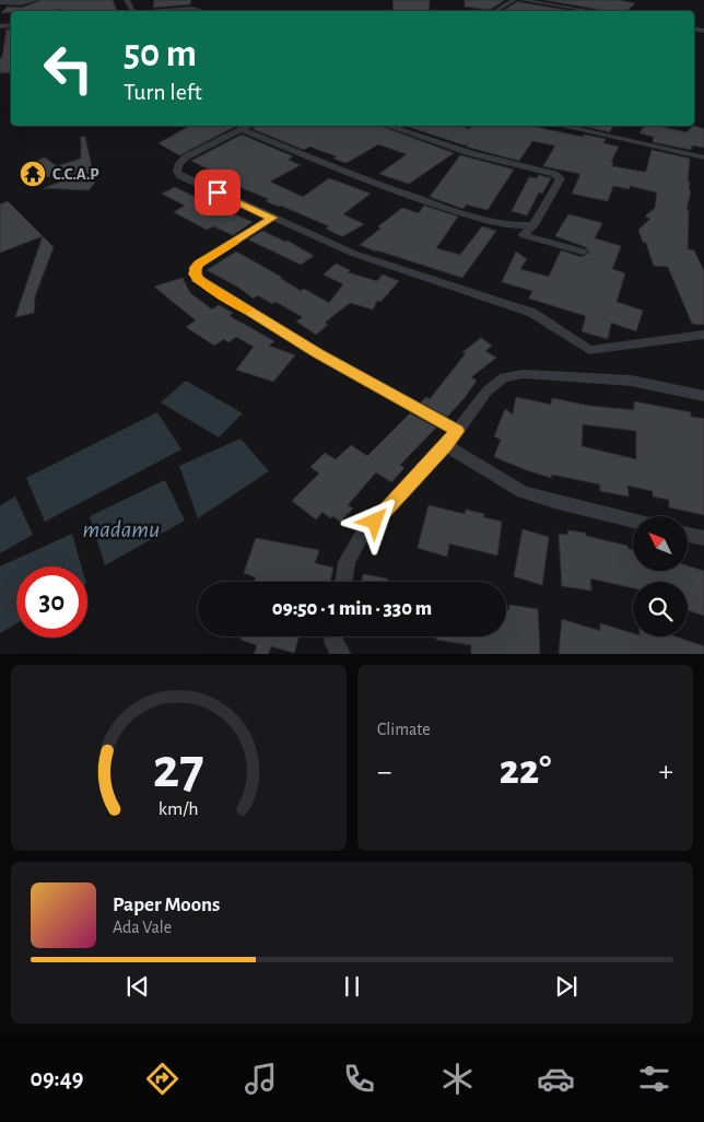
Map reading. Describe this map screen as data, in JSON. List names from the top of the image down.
{
  "water": ["madamu"],
  "places": {
    "temple": ["C.C.A.P"]
  },
  "north": "top left",
  "page": {
    "turn": ["50 m", "Turn left"],
    "limit": "30",
    "trip": "09:50 · 1 min · 330 m",
    "tile": "Climate",
    "heat": ["−", "22°", "+"],
    "song": ["Paper Moons", "Ada Vale"],
    "tabs": "09:49",
    "gauge": ["27", "km/h"]
  }
}
